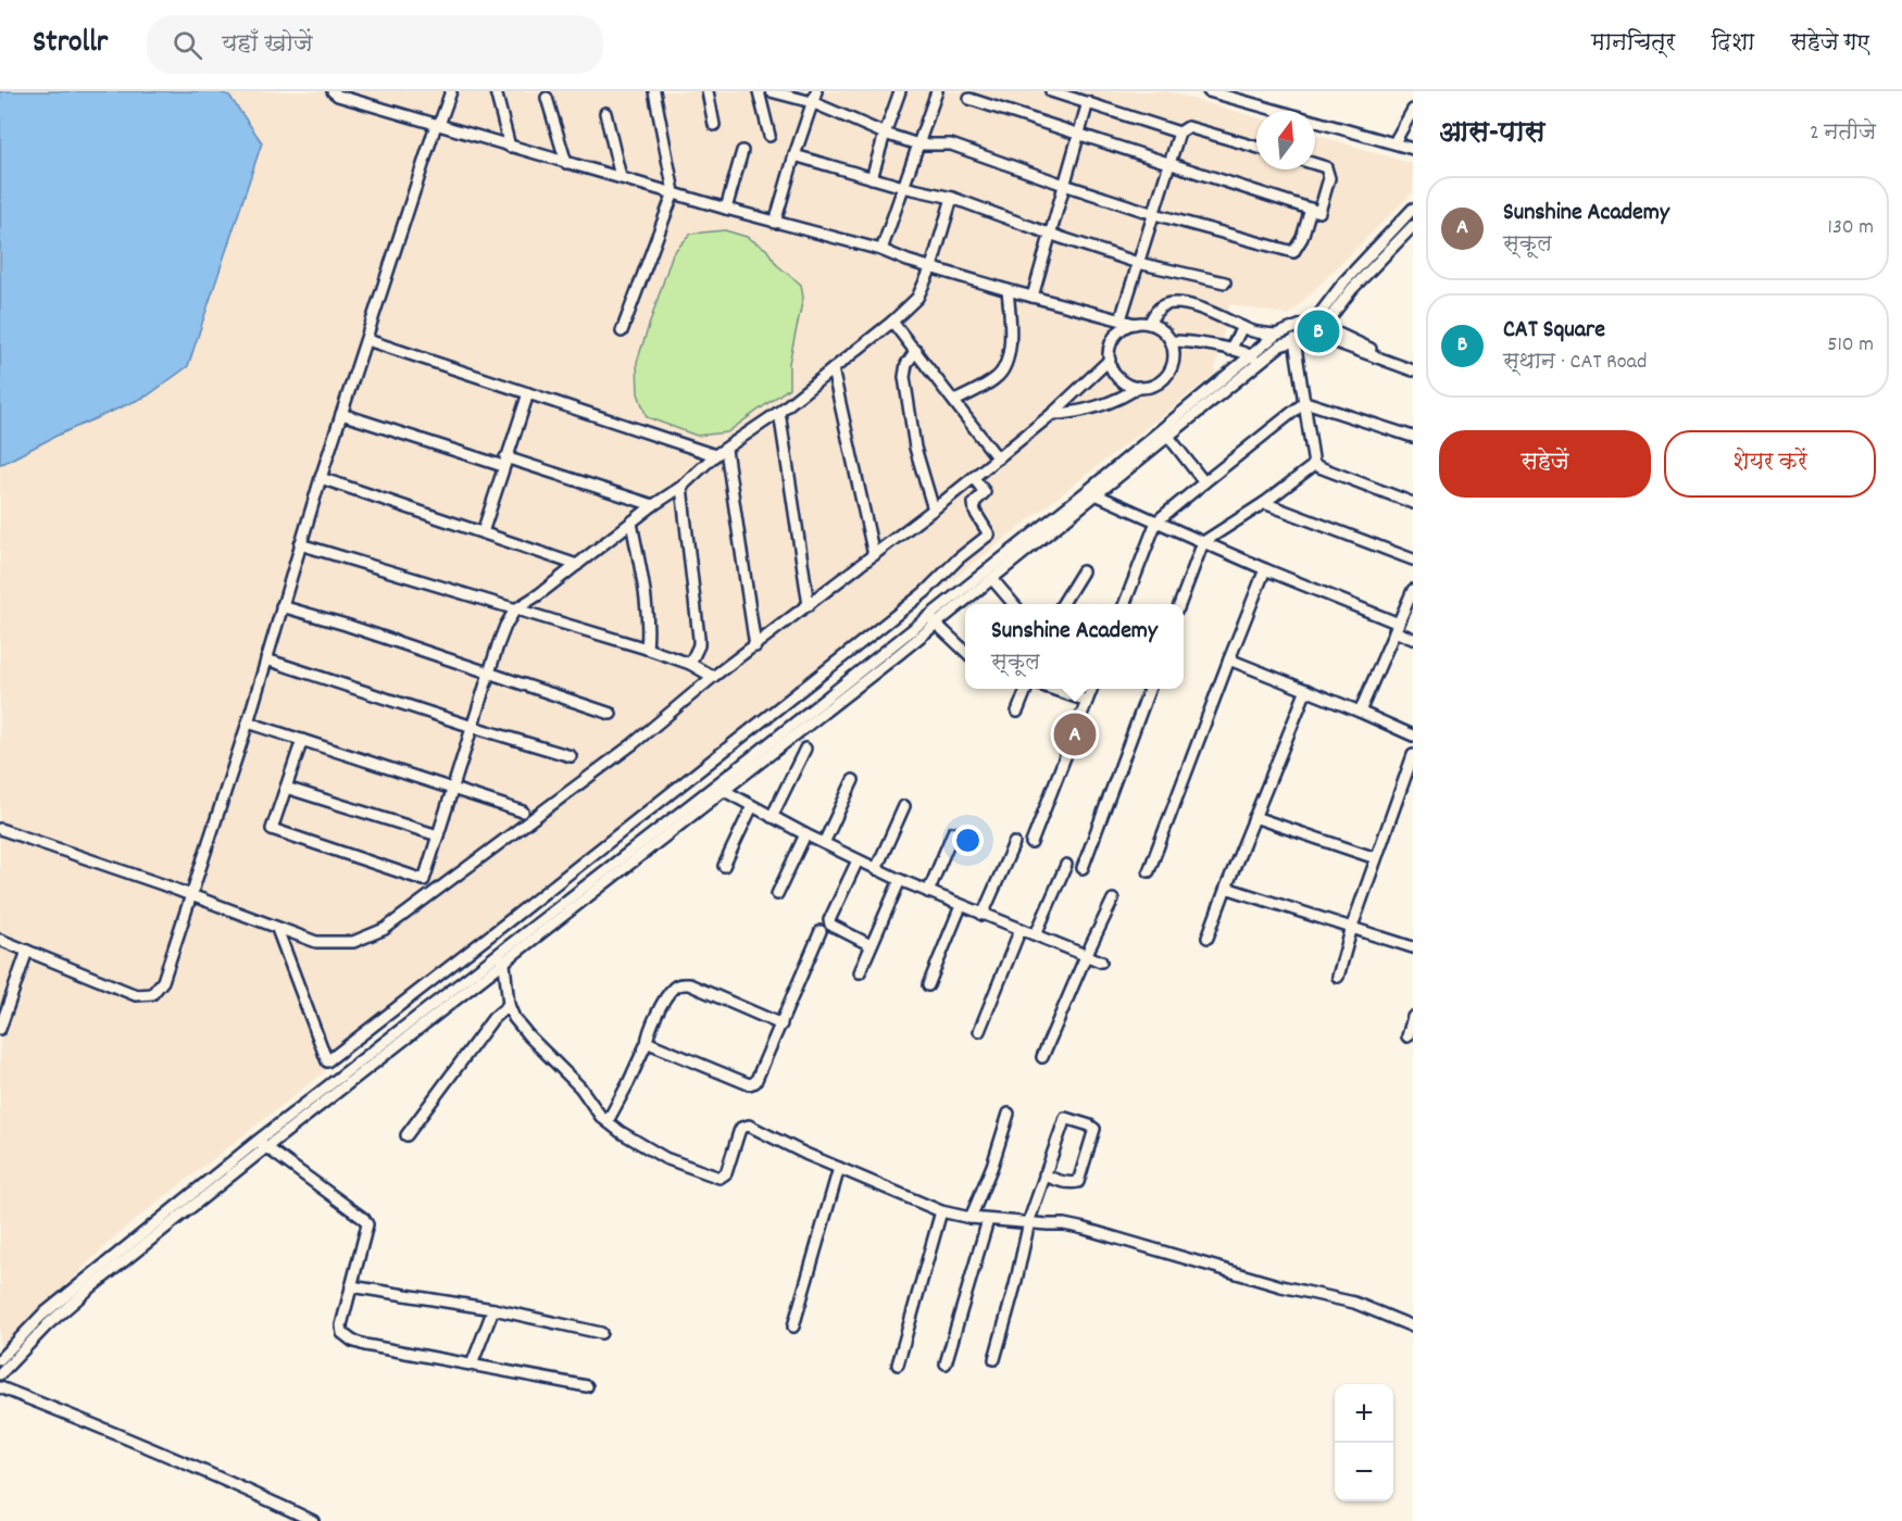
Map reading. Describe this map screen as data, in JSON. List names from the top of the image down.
{
  "north": "top",
  "page": {
    "header": "Strollr",
    "search": "यहाँ खोजें",
    "nav": ["मानचित्र", "दिशा", "सहेजे गए"],
    "heading": ["आस-पास", "2 नतीजे"],
    "list": [
      {
        "mark": "A",
        "name": "Sunshine Academy",
        "note": "स्कूल",
        "value": "130 m"
      },
      {
        "mark": "B",
        "name": "CAT Square",
        "note": "स्थान · CAT Road",
        "value": "510 m"
      }
    ],
    "pins": ["B", "A"],
    "buttons": ["सहेजें", "शेयर करें"],
    "popup": ["Sunshine Academy", "स्कूल"],
    "map_buttons": ["+", "−"]
  }
}
